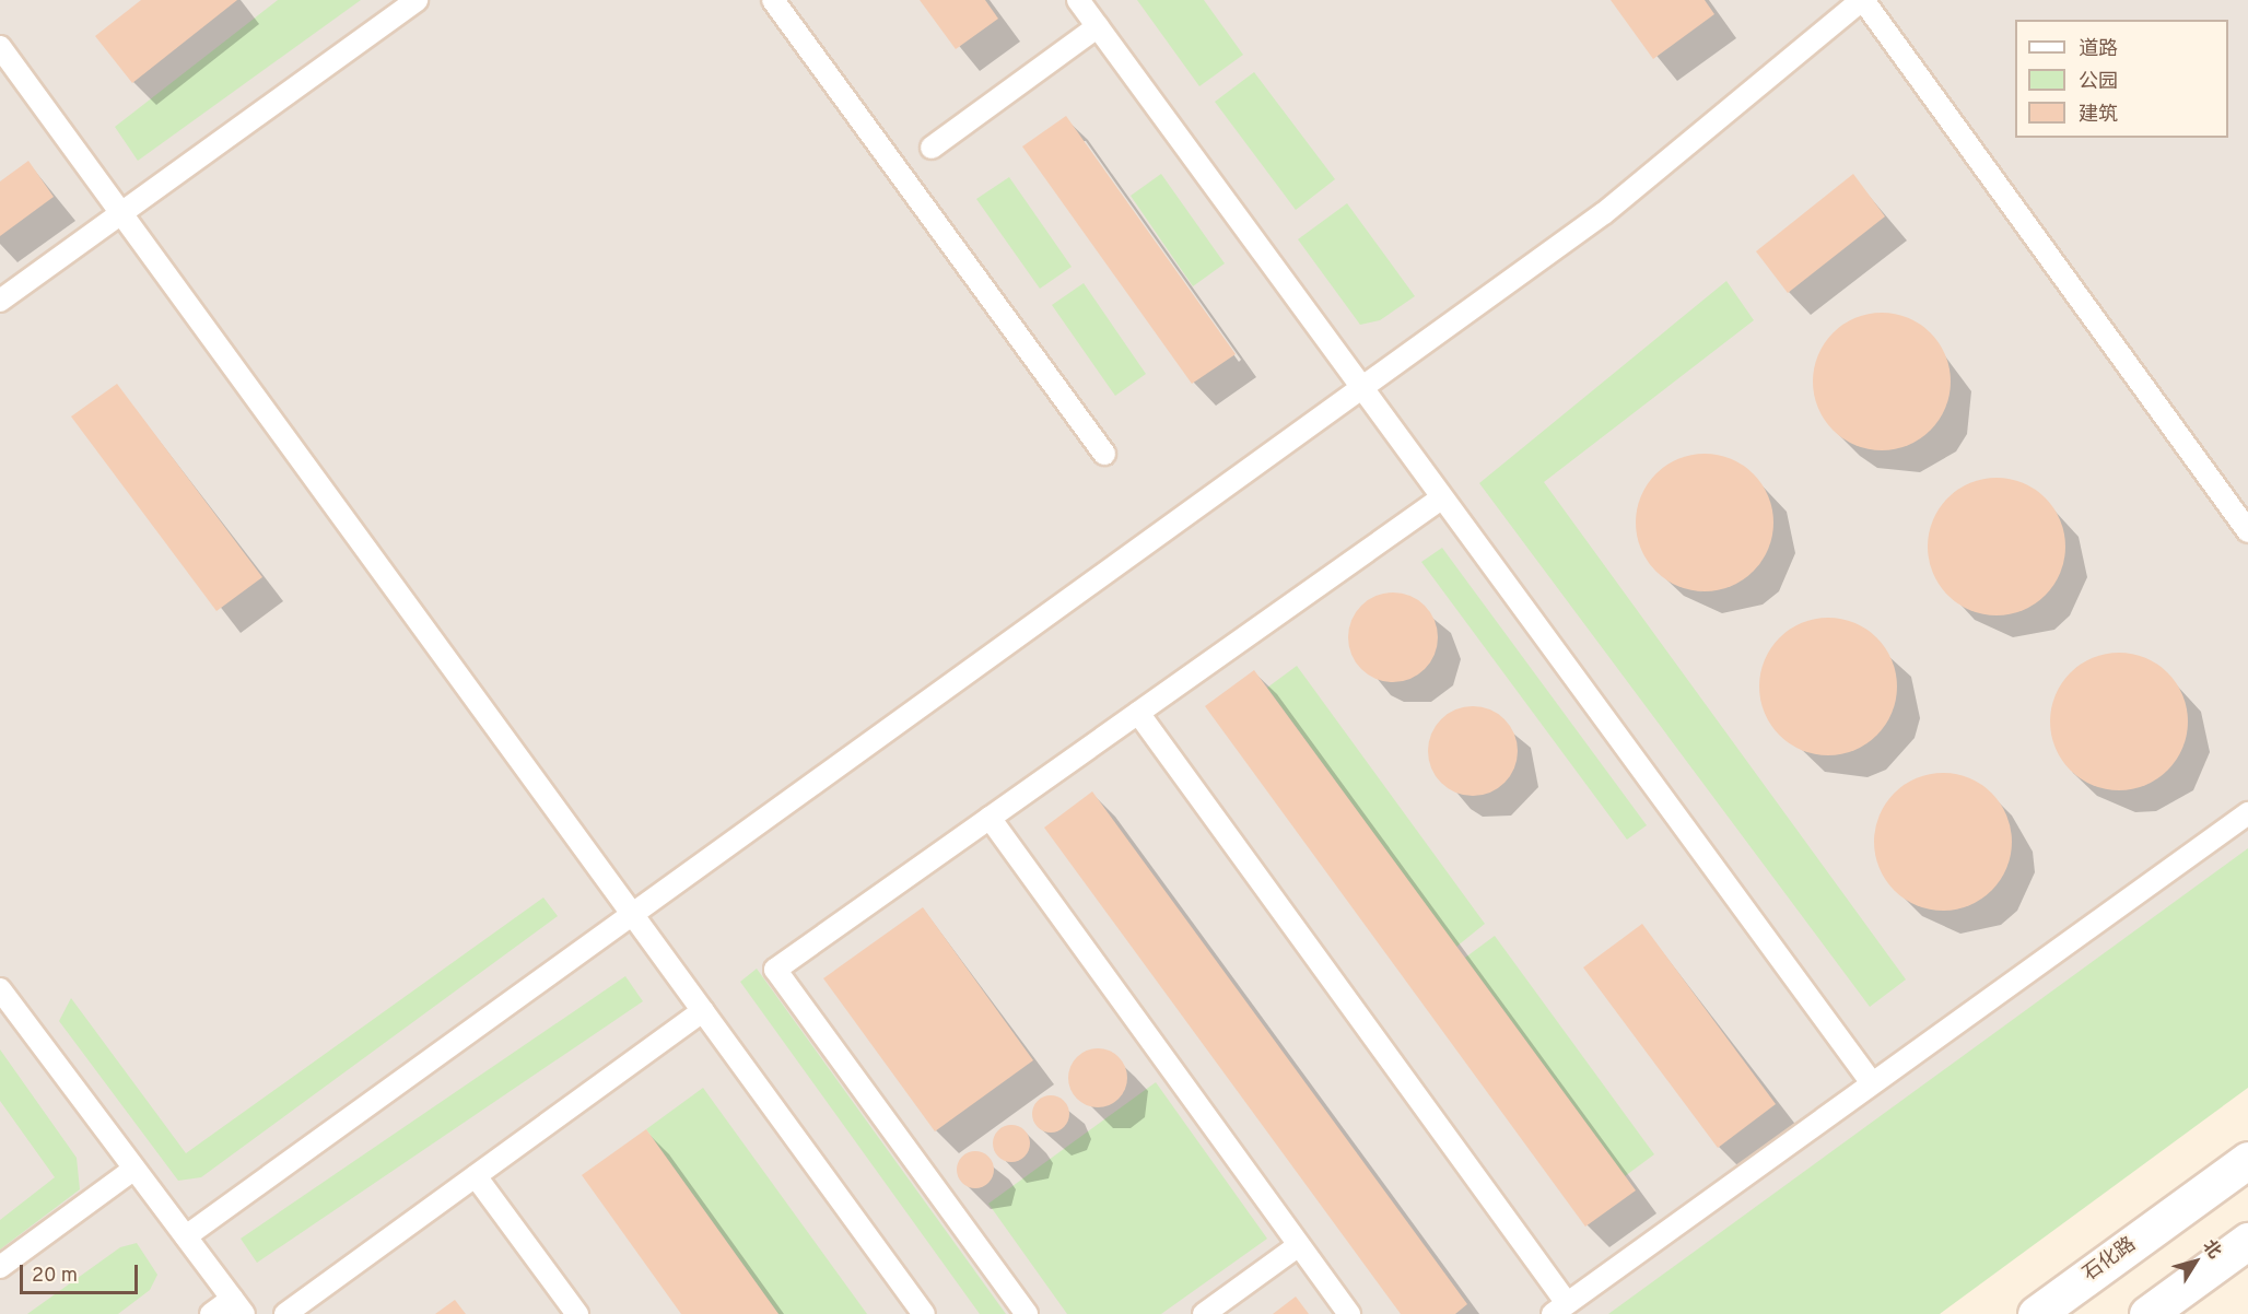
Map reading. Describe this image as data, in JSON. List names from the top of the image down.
{
  "streets": {
    "main road": ["石化路"]
  },
  "legend": ["道路", "公园", "建筑"],
  "scale_bar": "20 m",
  "north": "top right"
}
